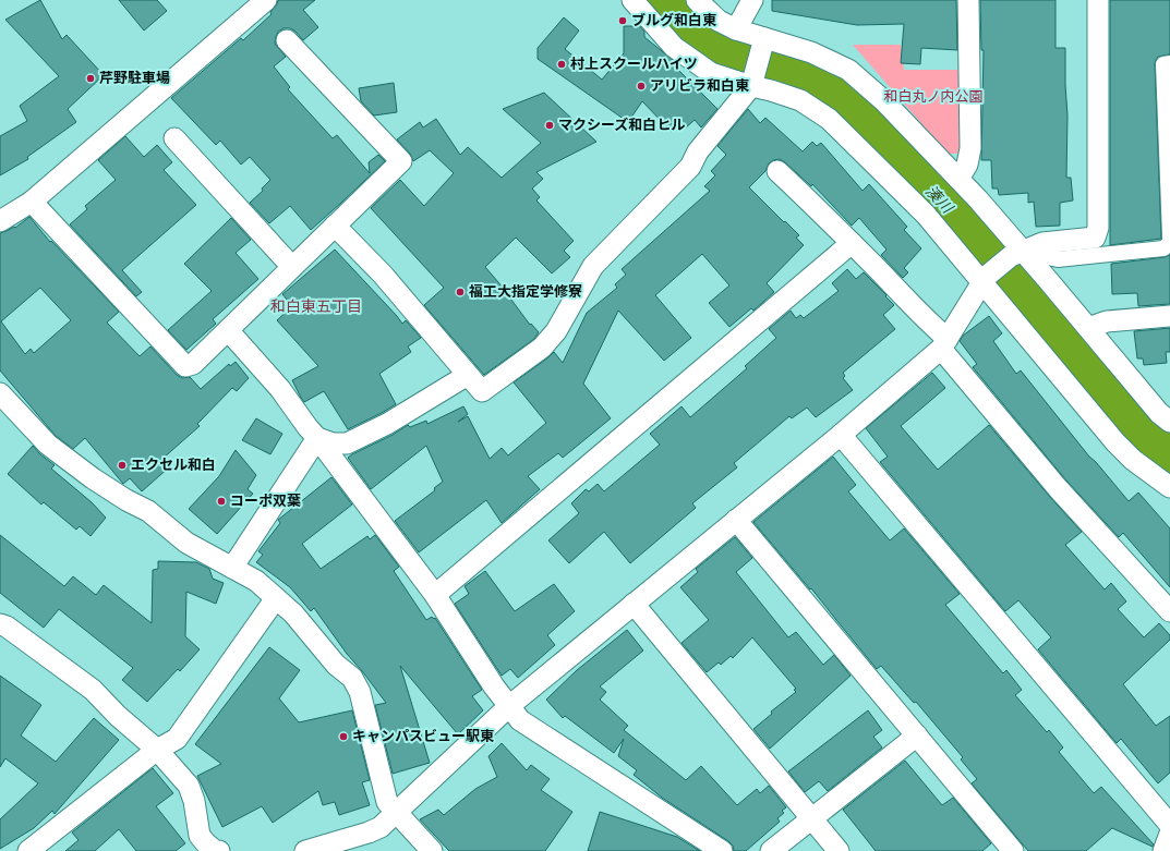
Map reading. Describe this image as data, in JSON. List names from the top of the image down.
{
  "districts": ["和白東五丁目"],
  "water": ["湊川"],
  "parks": ["和白丸ノ内公園"],
  "places": [
    "ブルグ和白東",
    "村上スクールハイツ",
    "芹野駐車場",
    "アリビラ和白東",
    "マクシーズ和白ヒル",
    "福工大指定学修寮",
    "エクセル和白",
    "コーポ双葉",
    "キャンパスビュー駅東"
  ]
}
